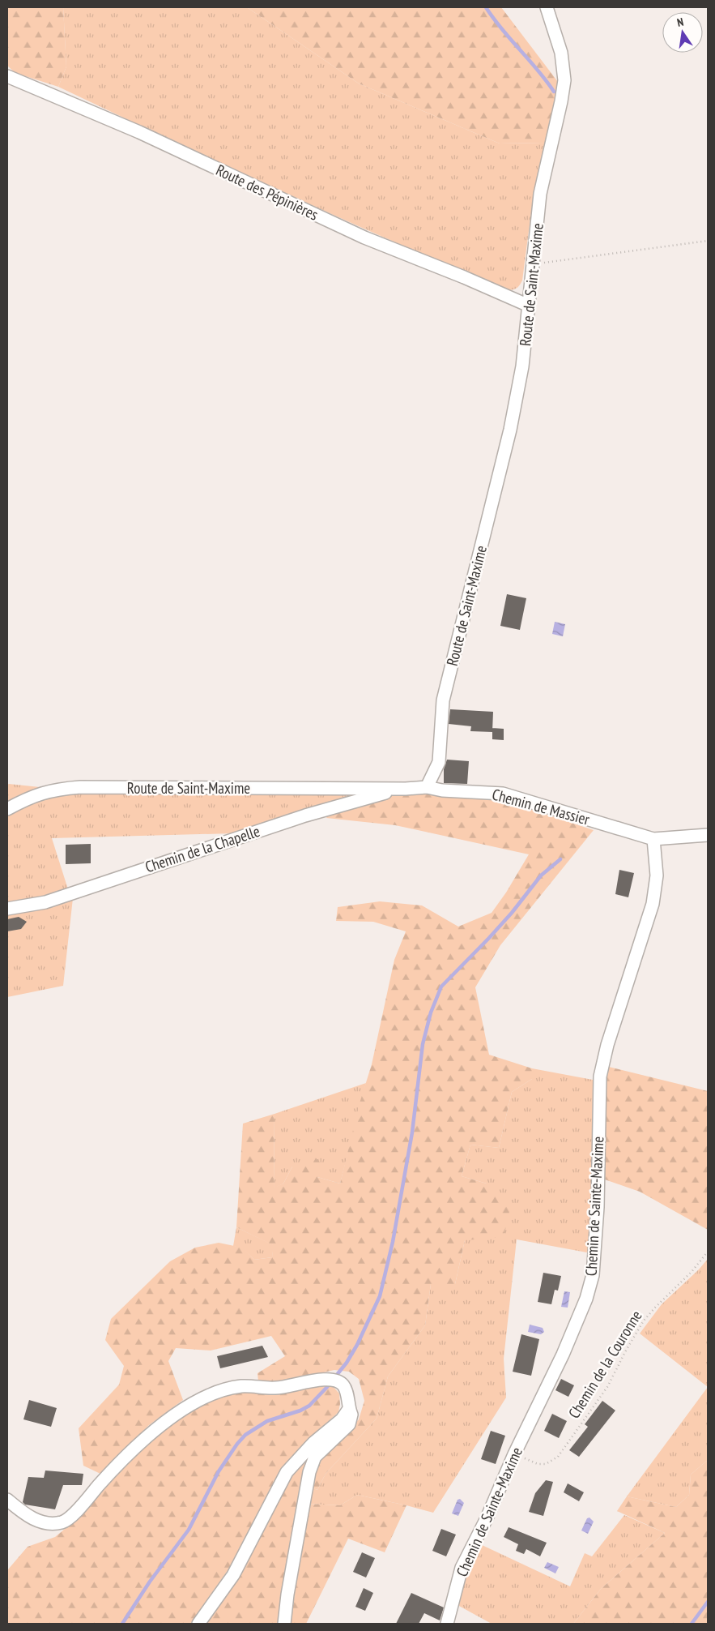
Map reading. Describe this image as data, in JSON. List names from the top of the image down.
{
  "streets": {
    "street": [
      "Route des Pépinières",
      "Route de Saint-Maxime",
      "Chemin de Massier",
      "Chemin de la Chapelle",
      "Chemin de Sainte-Maxime"
    ],
    "path": ["Chemin de la Couronne"]
  },
  "crossings": [
    ["Route des Pépinières", "Route de Saint-Maxime"],
    ["Route de Saint-Maxime", "Chemin de Massier"],
    ["Route de Saint-Maxime", "Chemin de la Chapelle"],
    ["Chemin de Massier", "Chemin de Sainte-Maxime"],
    ["Chemin de Sainte-Maxime", "Chemin de la Couronne"]
  ],
  "north": "top"
}
